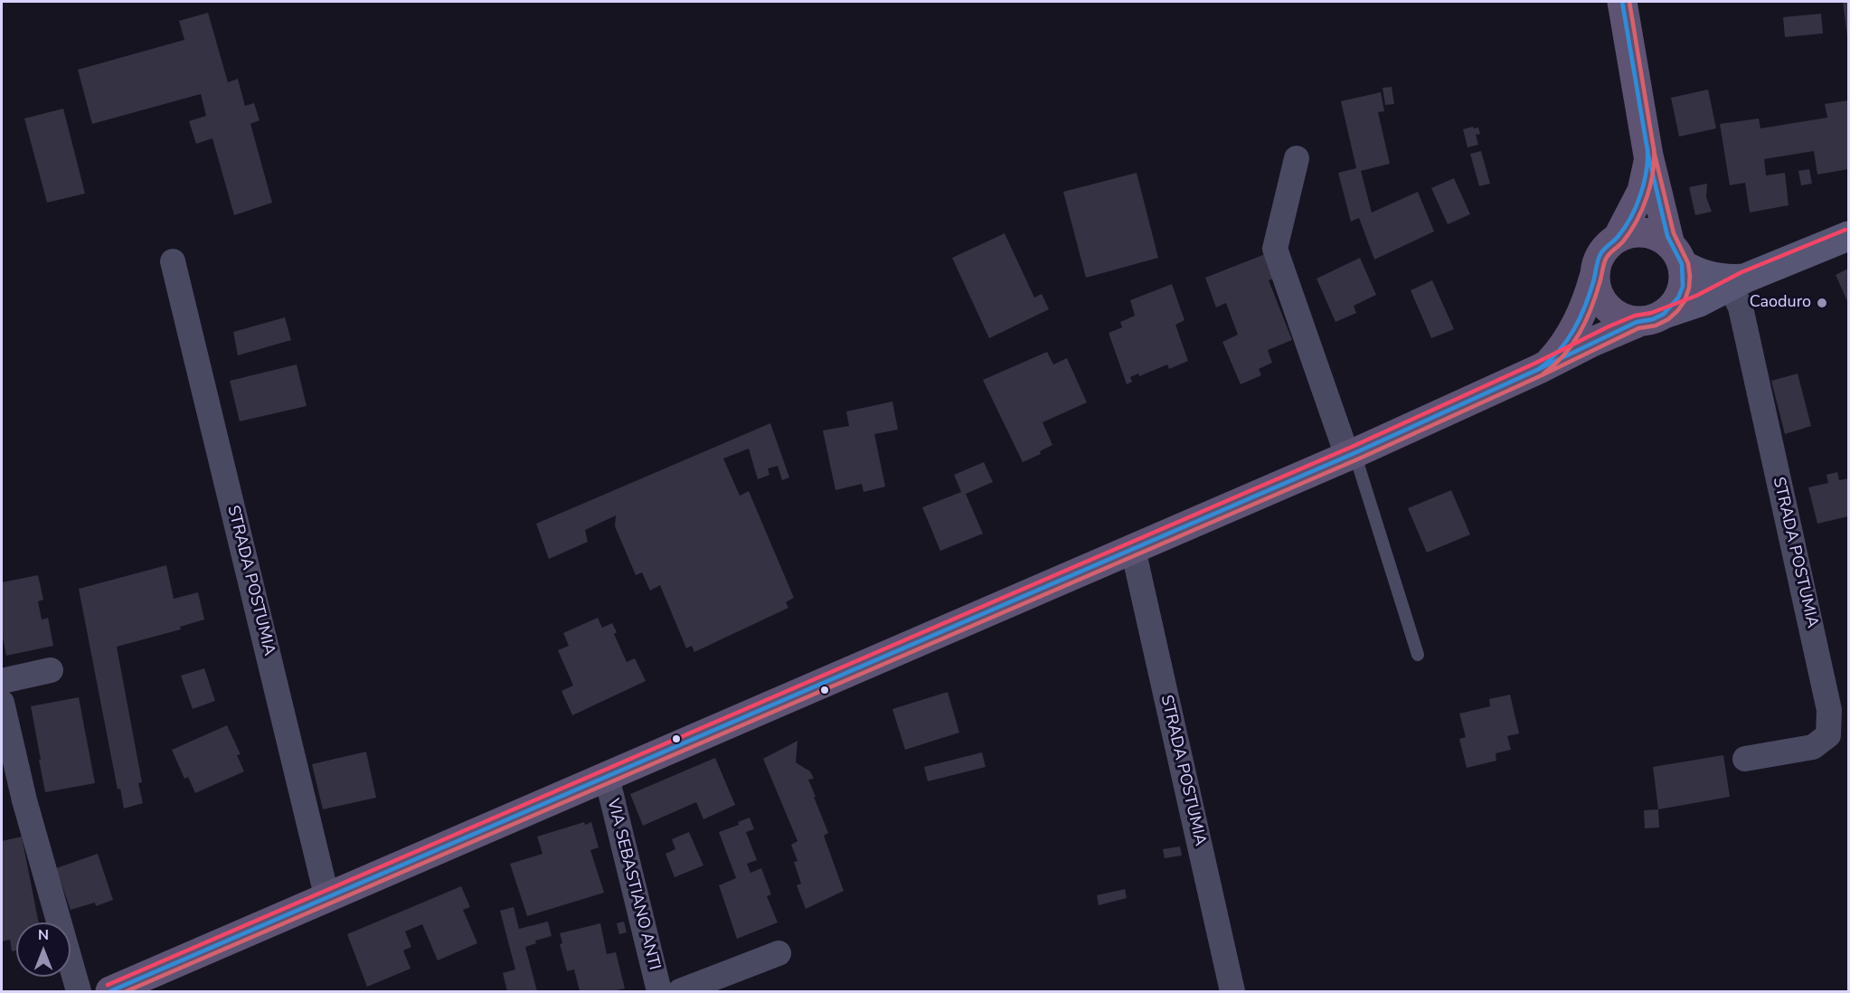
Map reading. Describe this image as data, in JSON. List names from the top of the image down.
{
  "streets": {
    "street": ["STRADA POSTUMIA", "VIA SEBASTIANO ANTI"]
  },
  "places": ["Caoduro"],
  "north": "top"
}
